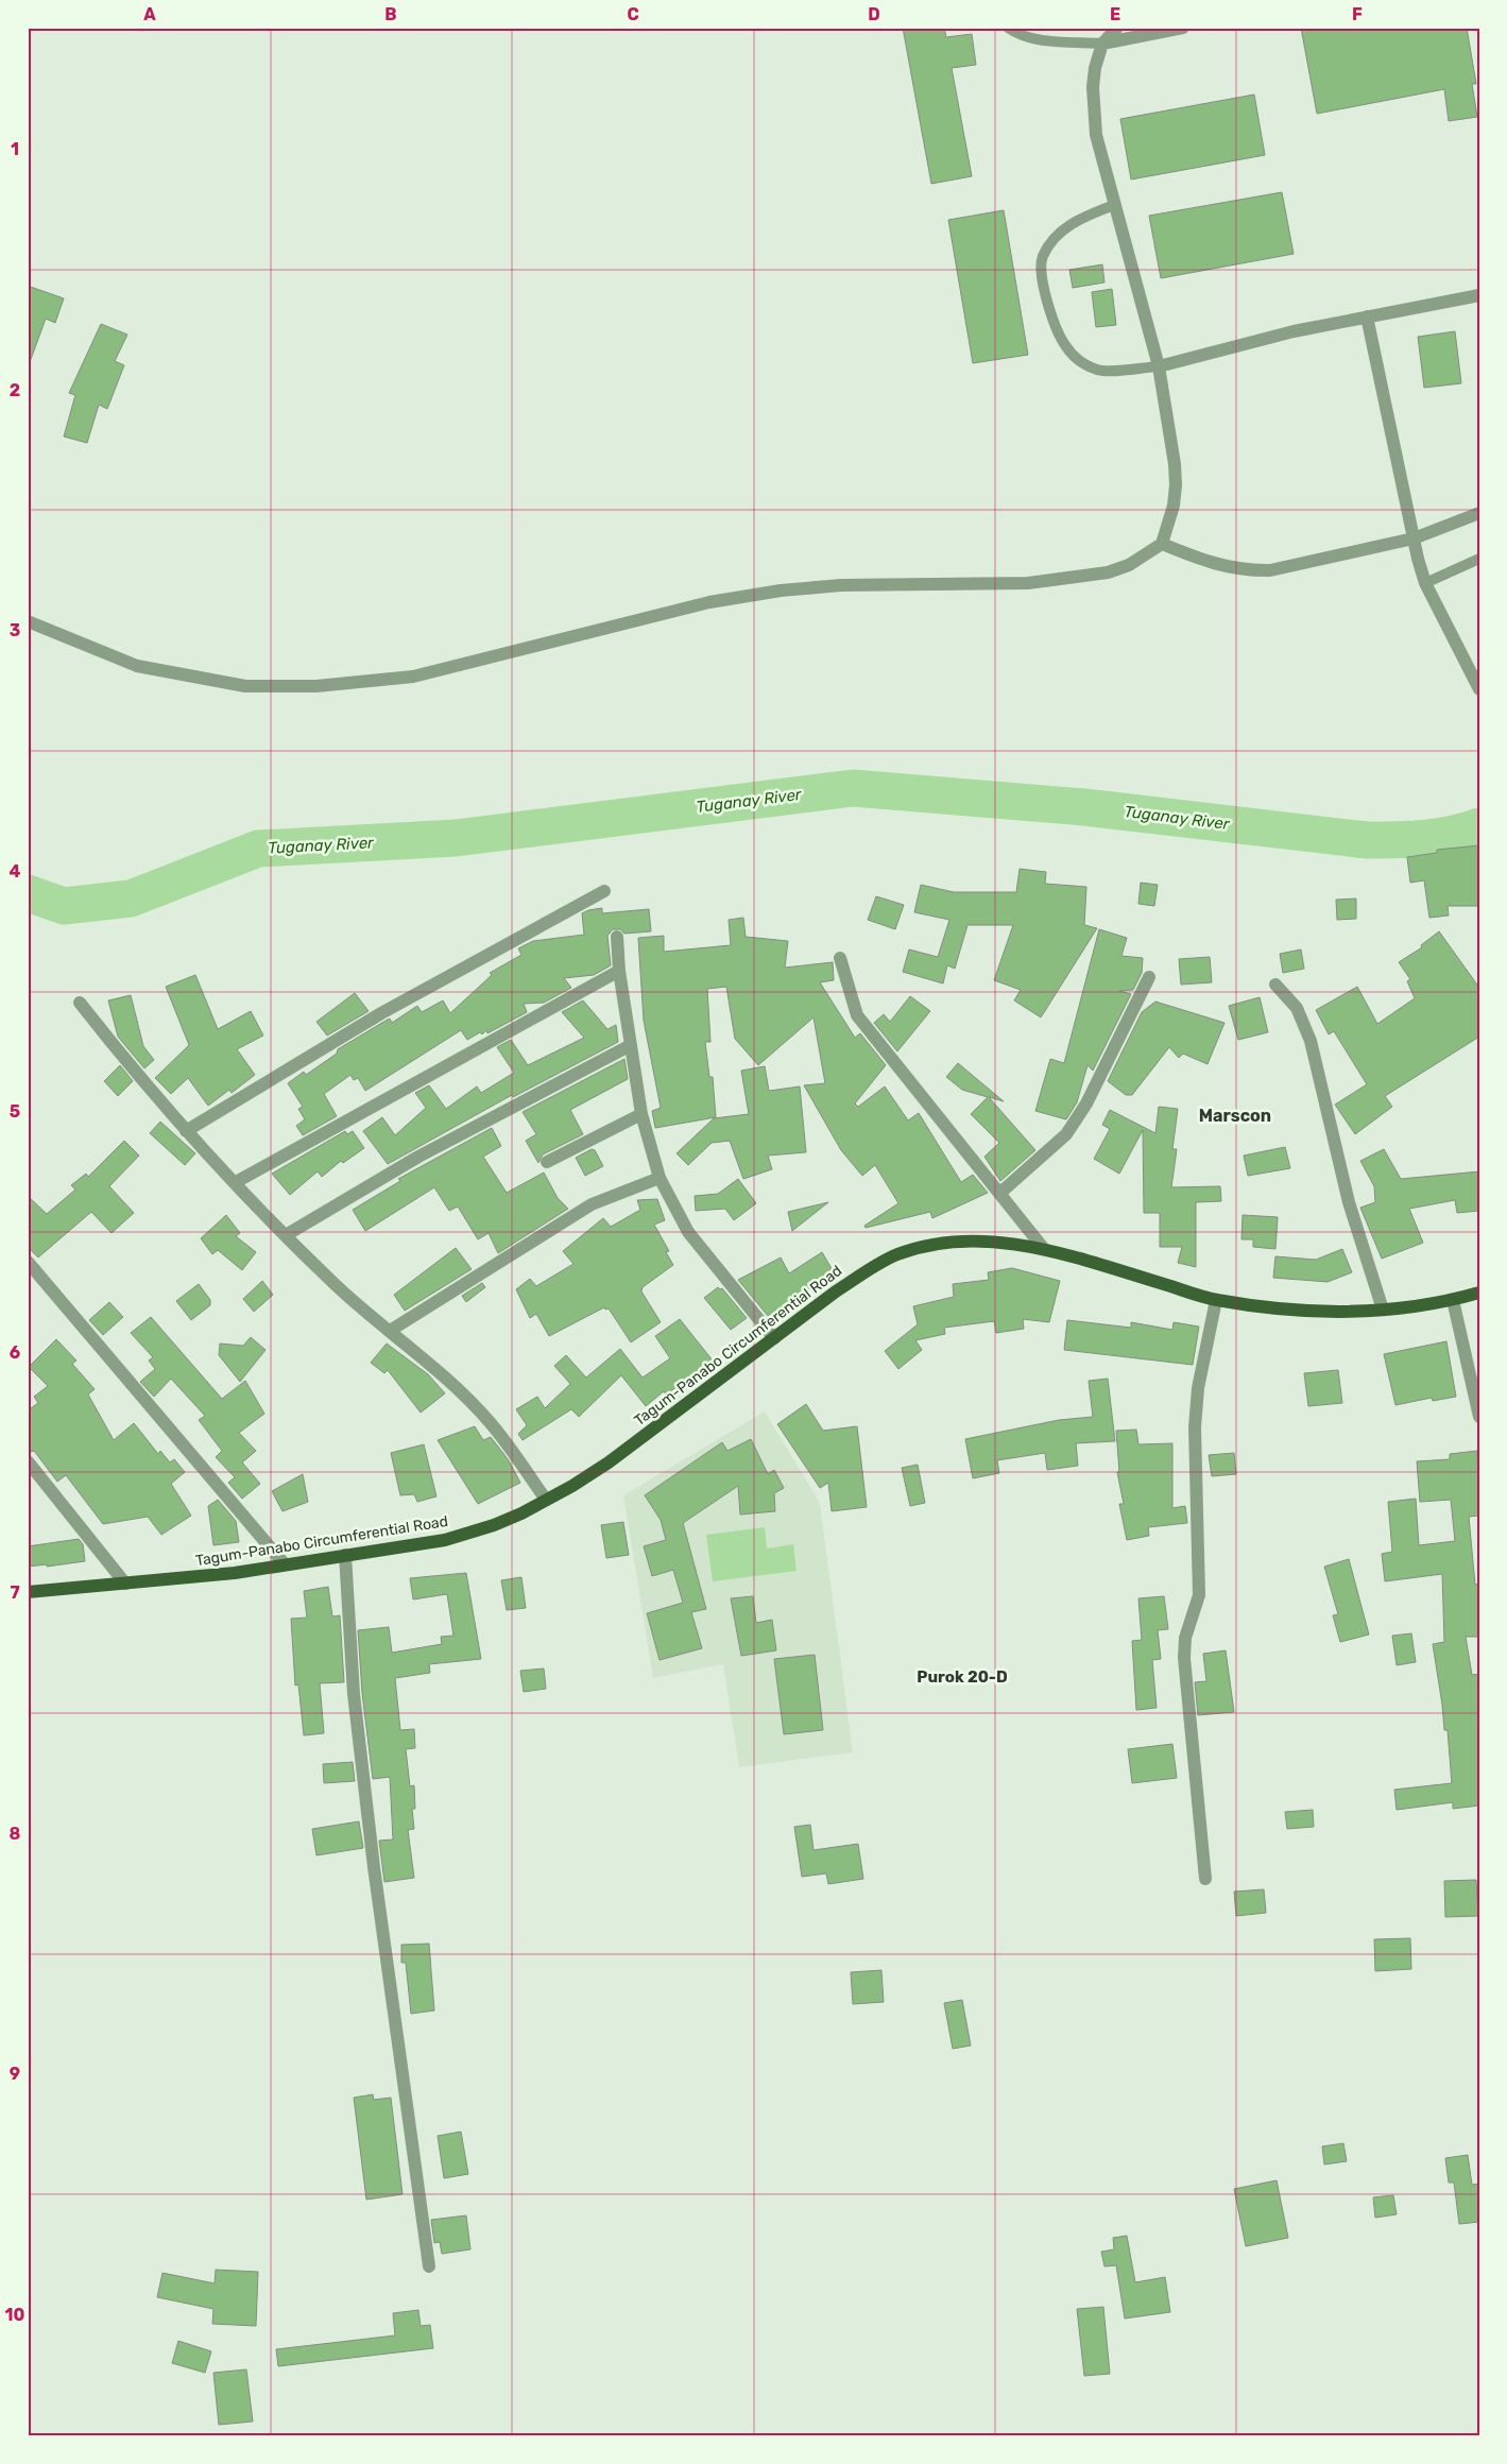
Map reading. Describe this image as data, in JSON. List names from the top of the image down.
{
  "streets": {
    "main road": ["Tagum-Panabo Circumferential Road"]
  },
  "districts": ["Marscon", "Purok 20-D"],
  "water": ["Tuganay River"],
  "grid": {
    "columns": [
      "A",
      "B",
      "C",
      "D",
      "E",
      "F"
    ],
    "rows": [
      "1",
      "2",
      "3",
      "4",
      "5",
      "6",
      "7",
      "8",
      "9",
      "10"
    ]
  }
}
